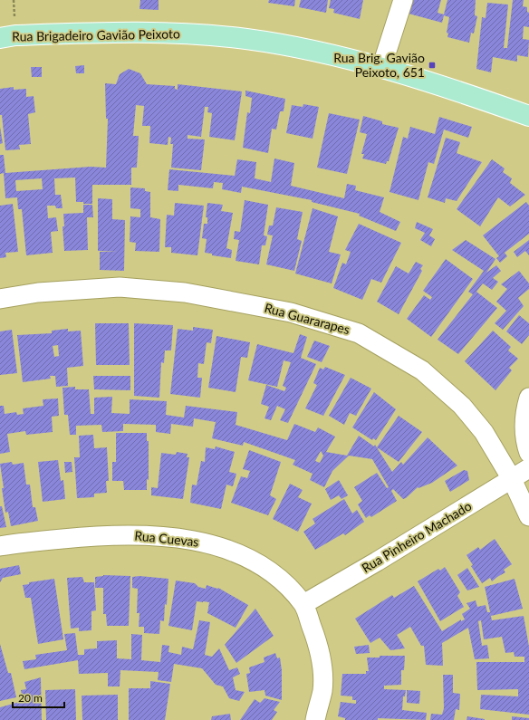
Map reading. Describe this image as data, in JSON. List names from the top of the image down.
{
  "streets": {
    "main road": ["Rua Brigadeiro Gavião Peixoto"],
    "street": ["Rua Guararapes", "Rua Pinheiro Machado", "Rua Cuevas"]
  },
  "crossings": [
    ["Rua Guararapes", "Rua Pinheiro Machado"],
    ["Rua Pinheiro Machado", "Rua Cuevas"]
  ],
  "places": {
    "transit": ["Rua Brig. Gavião Peixoto, 651"]
  },
  "scale_bar": "20 m"
}
